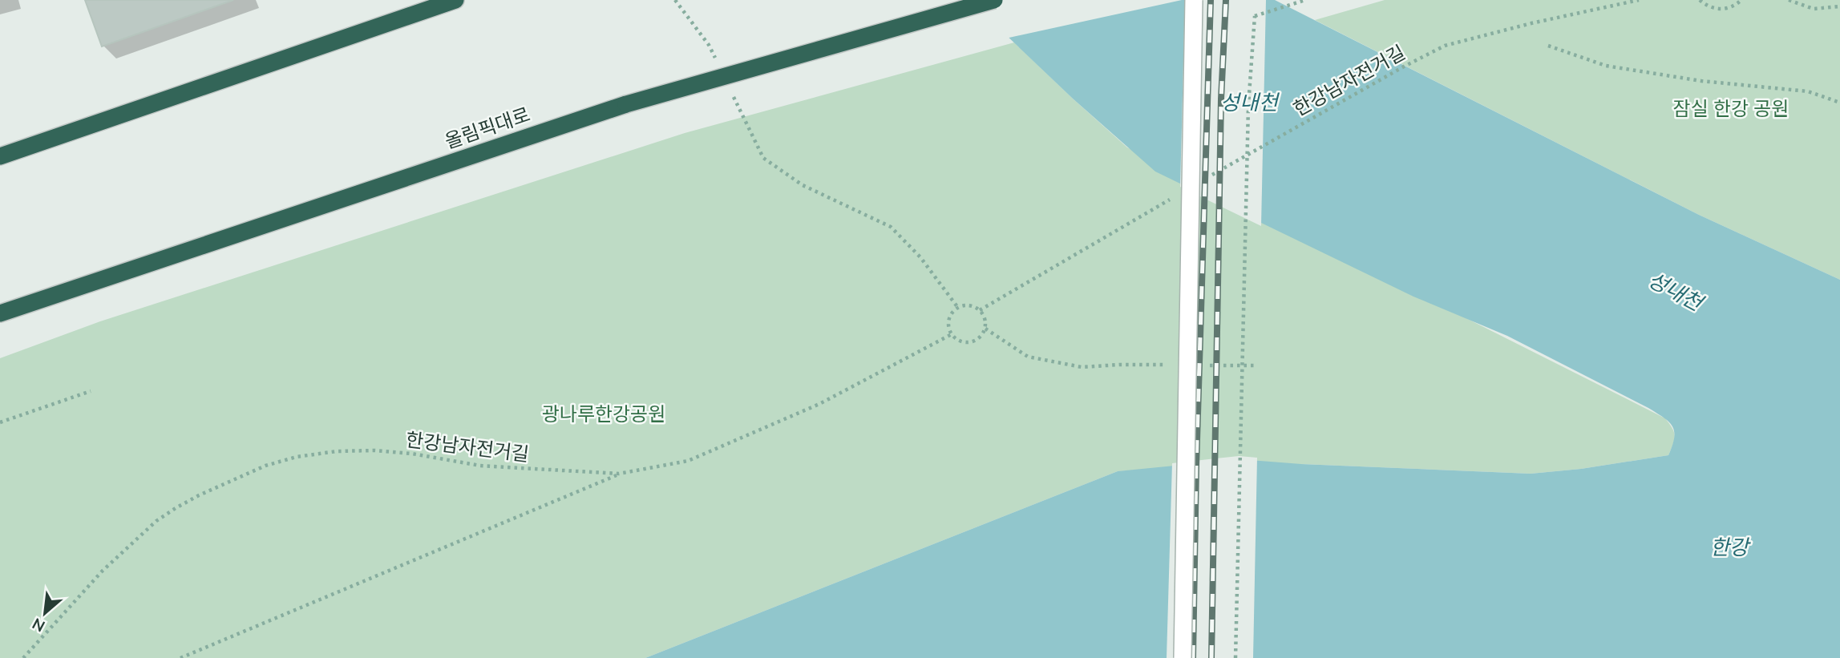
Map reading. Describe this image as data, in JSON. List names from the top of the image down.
{
  "streets": {
    "highway": ["올림픽대로"],
    "path": ["한강남자전거길"]
  },
  "water": ["성내천", "한강"],
  "parks": ["잠실 한강 공원", "광나루한강공원"],
  "north": "bottom left"
}
